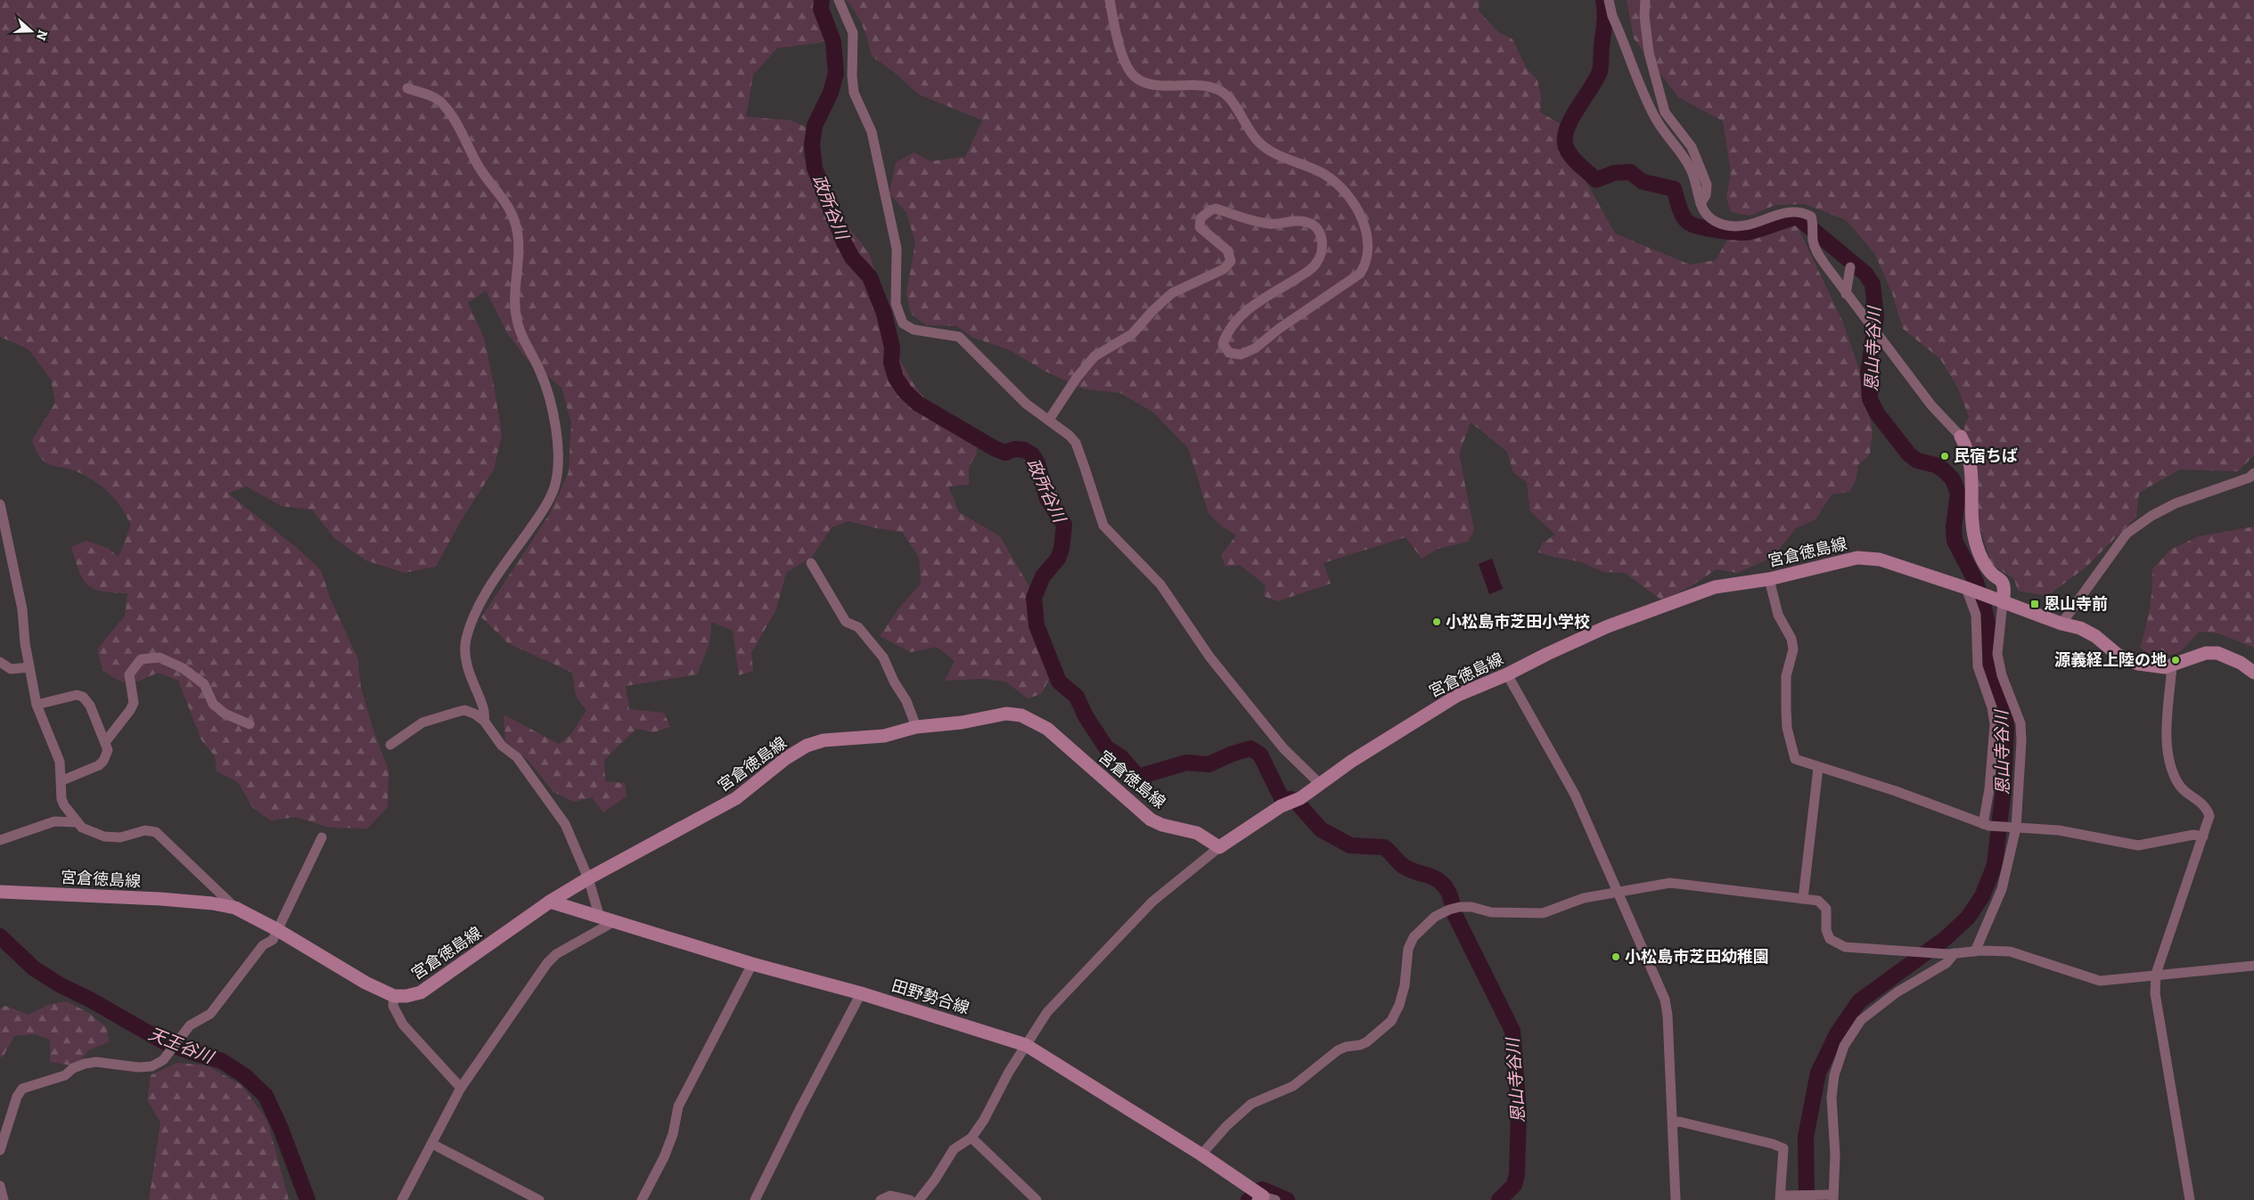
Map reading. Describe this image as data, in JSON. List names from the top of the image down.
{
  "streets": {
    "main road": ["宮倉徳島線", "田野勢合線"]
  },
  "crossings": [
    ["宮倉徳島線", "田野勢合線"]
  ],
  "water": ["政所谷川", "恩山寺谷川", "天王谷川"],
  "places": {
    "other": [
      "民宿ちば",
      "小松島市芝田小学校",
      "源義経上陸の地",
      "小松島市芝田幼稚園"
    ],
    "transit": ["恩山寺前"]
  },
  "north": "right"
}
